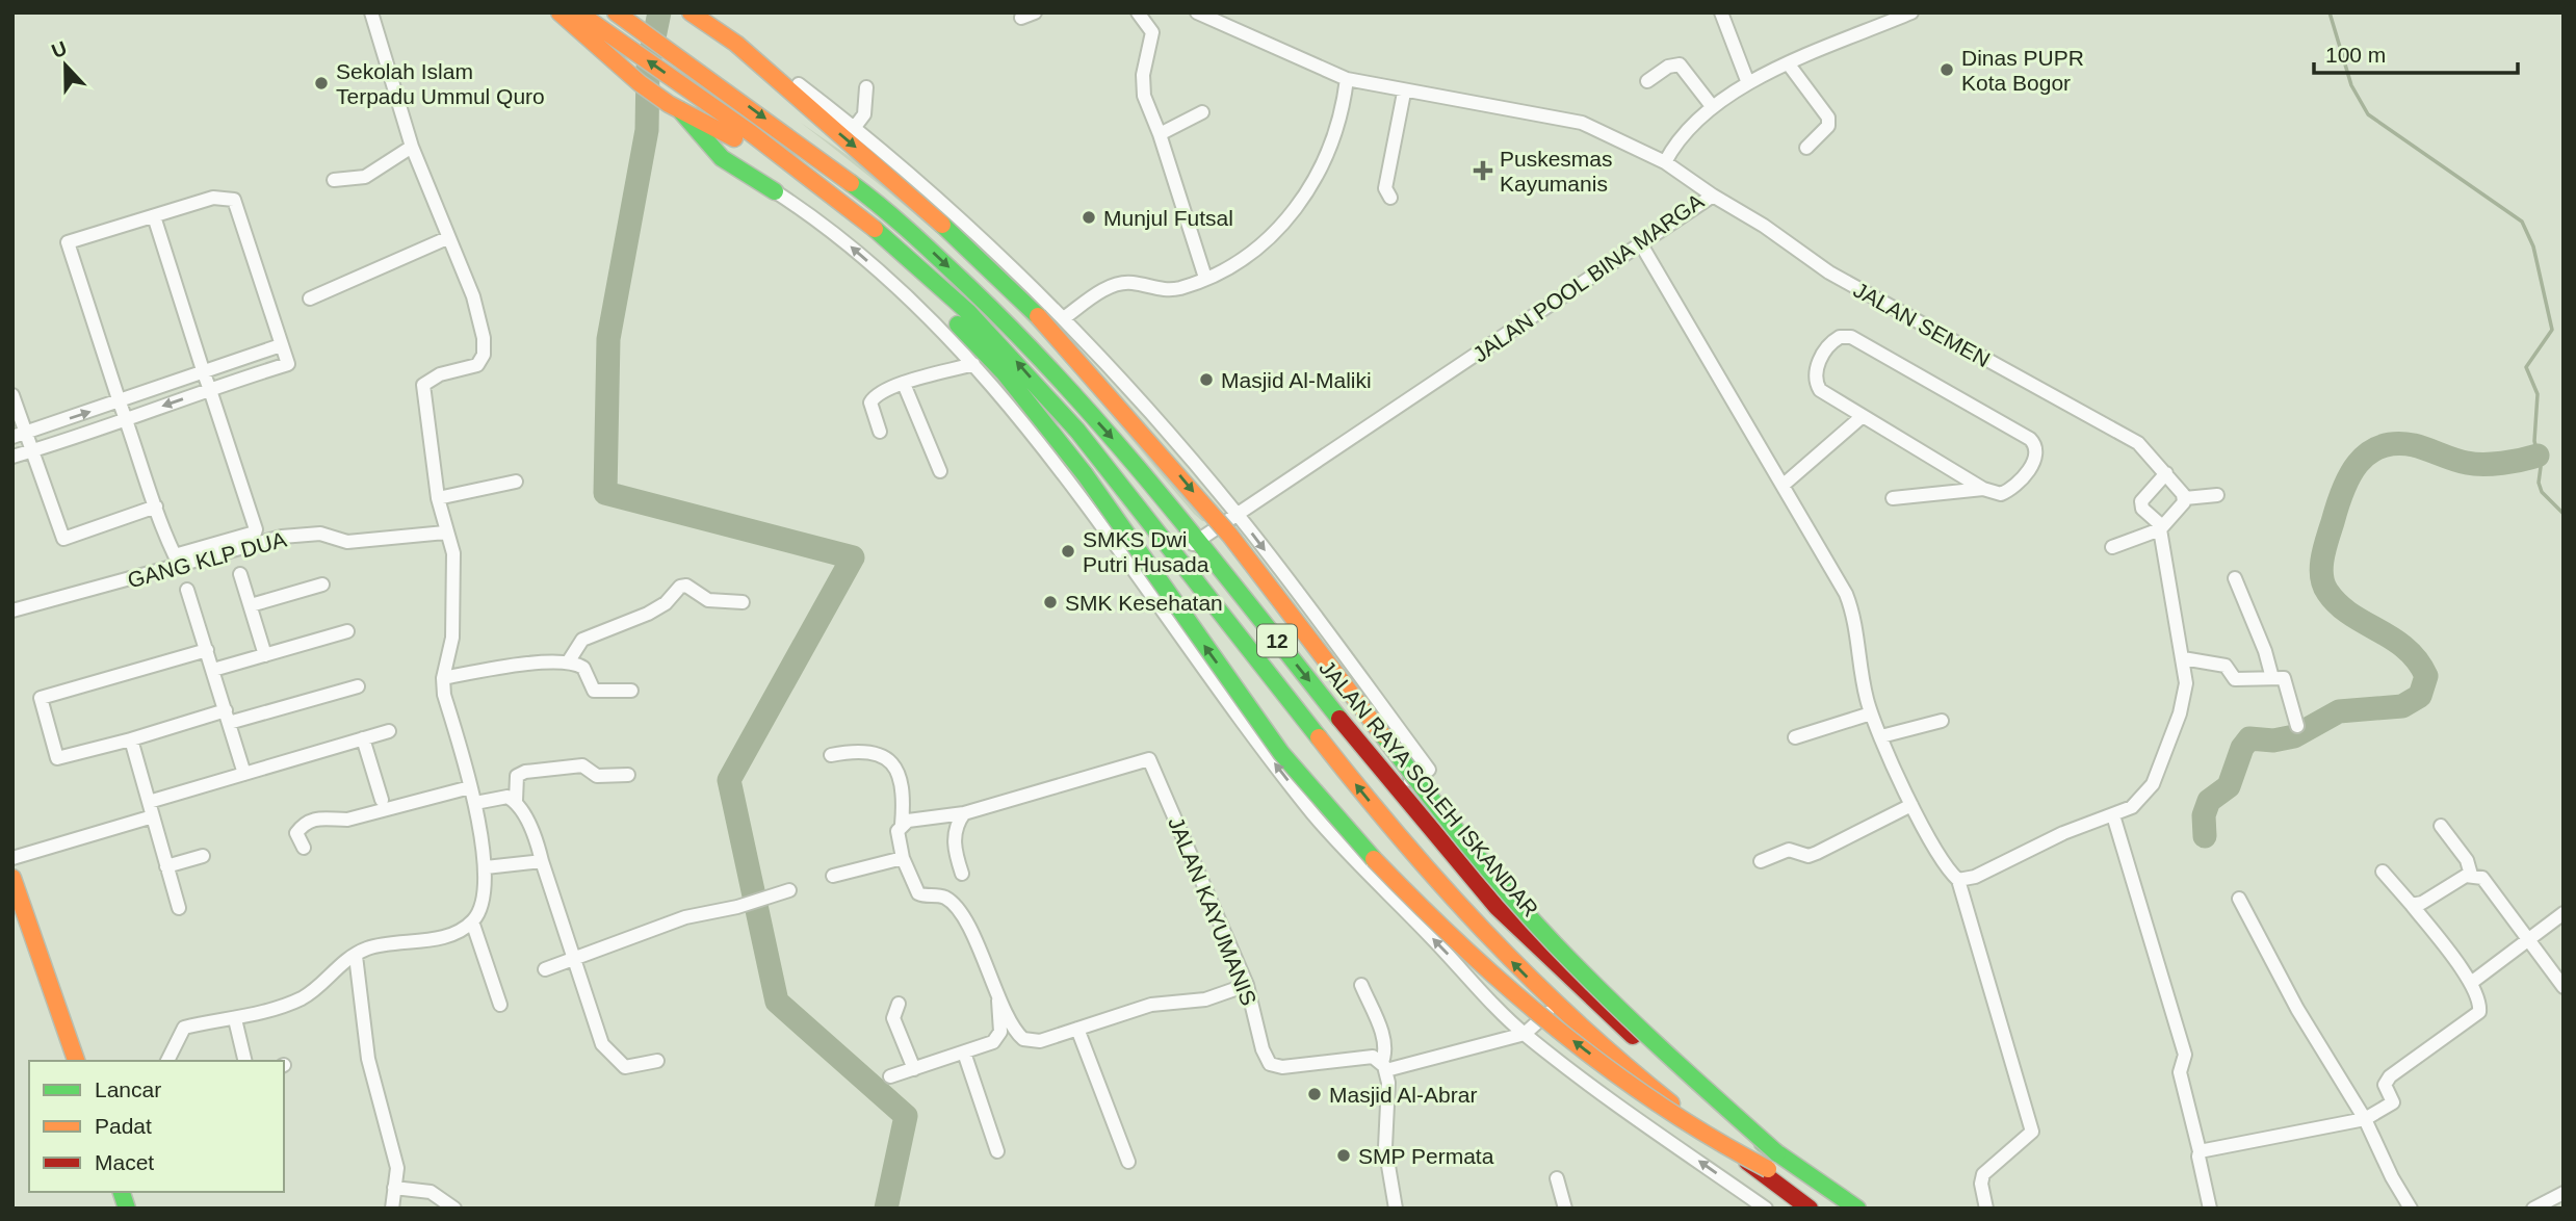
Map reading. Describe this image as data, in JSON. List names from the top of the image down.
{
  "streets": {
    "main road": ["12", "JALAN RAYA SOLEH ISKANDAR"],
    "street": [
      "JALAN POOL BINA MARGA",
      "JALAN SEMEN",
      "GANG KLP DUA",
      "JALAN KAYUMANIS"
    ]
  },
  "crossings": [
    ["JALAN POOL BINA MARGA", "JALAN SEMEN"],
    ["JALAN POOL BINA MARGA", "12"],
    ["JALAN POOL BINA MARGA", "JALAN RAYA SOLEH ISKANDAR"]
  ],
  "places": {
    "other": [
      "Dinas PUPR Kota Bogor",
      "Sekolah Islam Terpadu Ummul Quro",
      "Munjul Futsal",
      "Masjid Al-Maliki",
      "SMKS Dwi Putri Husada",
      "SMK Kesehatan",
      "Masjid Al-Abrar",
      "SMP Permata"
    ],
    "health": ["Puskesmas Kayumanis"]
  },
  "legend": ["Lancar", "Padat", "Macet"],
  "scale_bar": "100 m",
  "north": "top"
}
